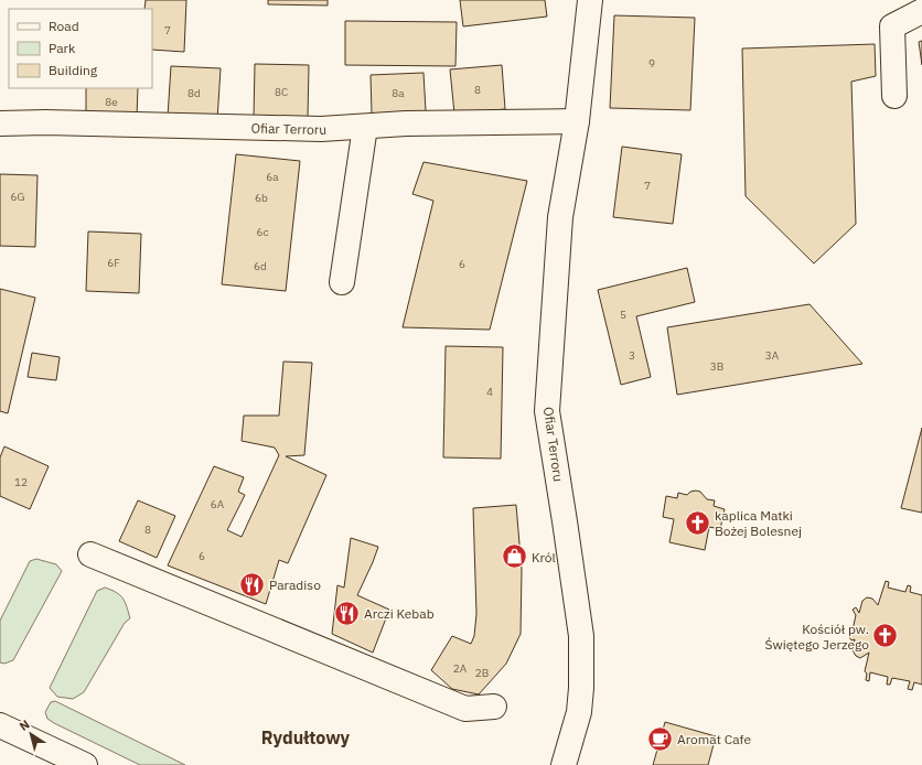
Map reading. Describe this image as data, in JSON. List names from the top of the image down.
{
  "streets": {
    "street": ["Ofiar Terroru"]
  },
  "districts": ["Rydułtowy"],
  "places": {
    "church": ["kaplica Matki Bożej Bolesnej", "Kościół pw. Świętego Jerzego"],
    "shop": ["Król"],
    "restaurant": ["Paradiso", "Arczi Kebab"],
    "cafe": ["Aromat Cafe"]
  },
  "house_numbers": [
    "7",
    "9",
    "8",
    "8C",
    "8d",
    "8a",
    "8e",
    "6a",
    "7",
    "6G",
    "6b",
    "6c",
    "6F",
    "6",
    "6d",
    "5",
    "3",
    "3A",
    "3B",
    "4",
    "12",
    "6A",
    "8",
    "6",
    "2A",
    "2B"
  ],
  "legend": ["Road", "Park", "Building"],
  "north": "top left"
}
